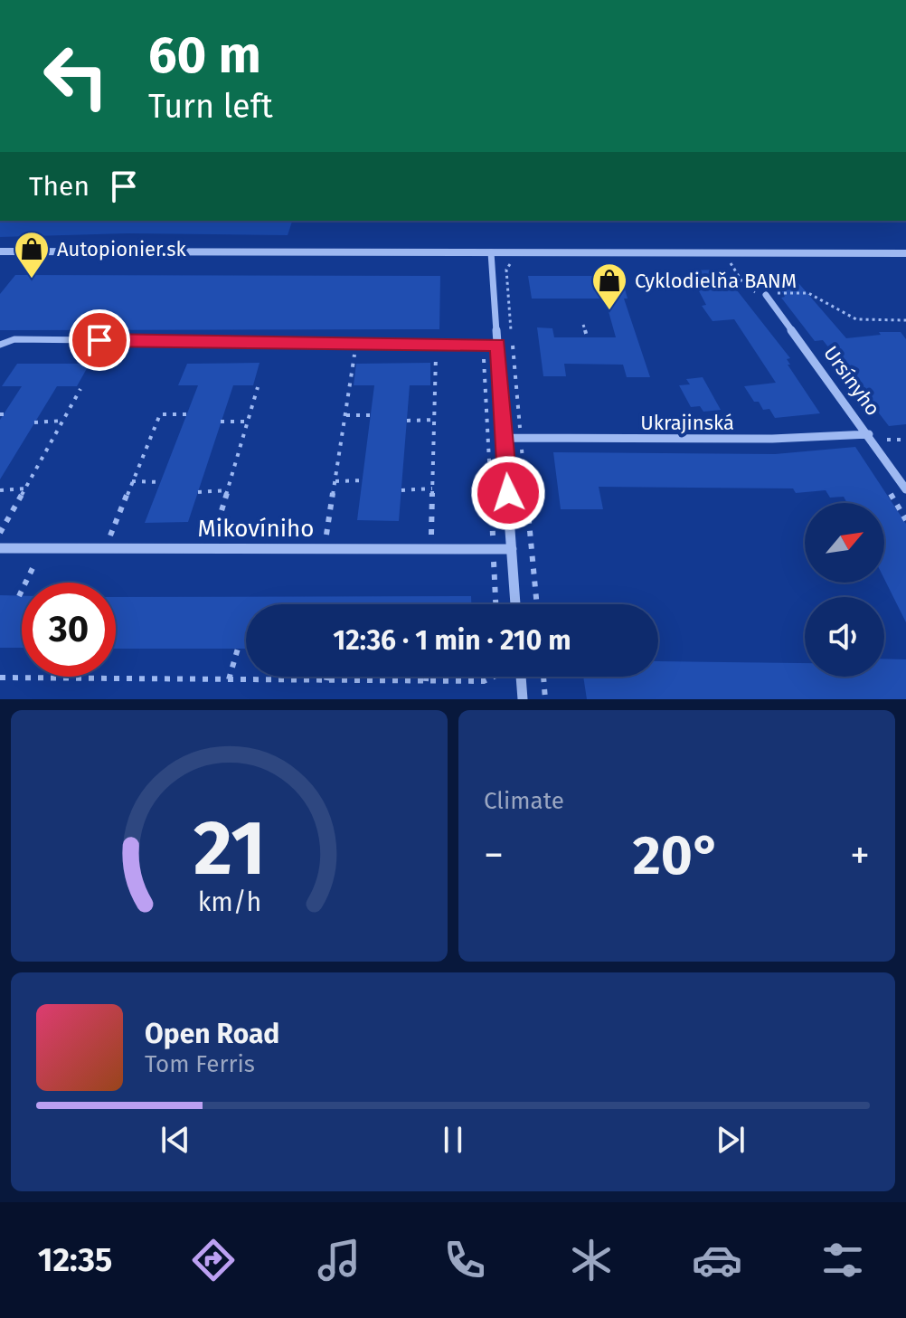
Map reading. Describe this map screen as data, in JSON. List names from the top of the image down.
{
  "streets": {
    "street": ["Ursínyho", "Ukrajinská", "Mikovíniho"]
  },
  "crossings": [
    ["Ursínyho", "Ukrajinská"]
  ],
  "places": {
    "shop": ["Autopionier.sk", "Cyklodielňa BANM"]
  },
  "north": "top right",
  "page": {
    "turn": ["60 m", "Turn left"],
    "then": "Then",
    "limit": "30",
    "trip": "12:36 · 1 min · 210 m",
    "tile": "Climate",
    "heat": ["−", "20°", "+"],
    "song": ["Open Road", "Tom Ferris"],
    "tabs": "12:35",
    "gauge": ["21", "km/h"]
  }
}
